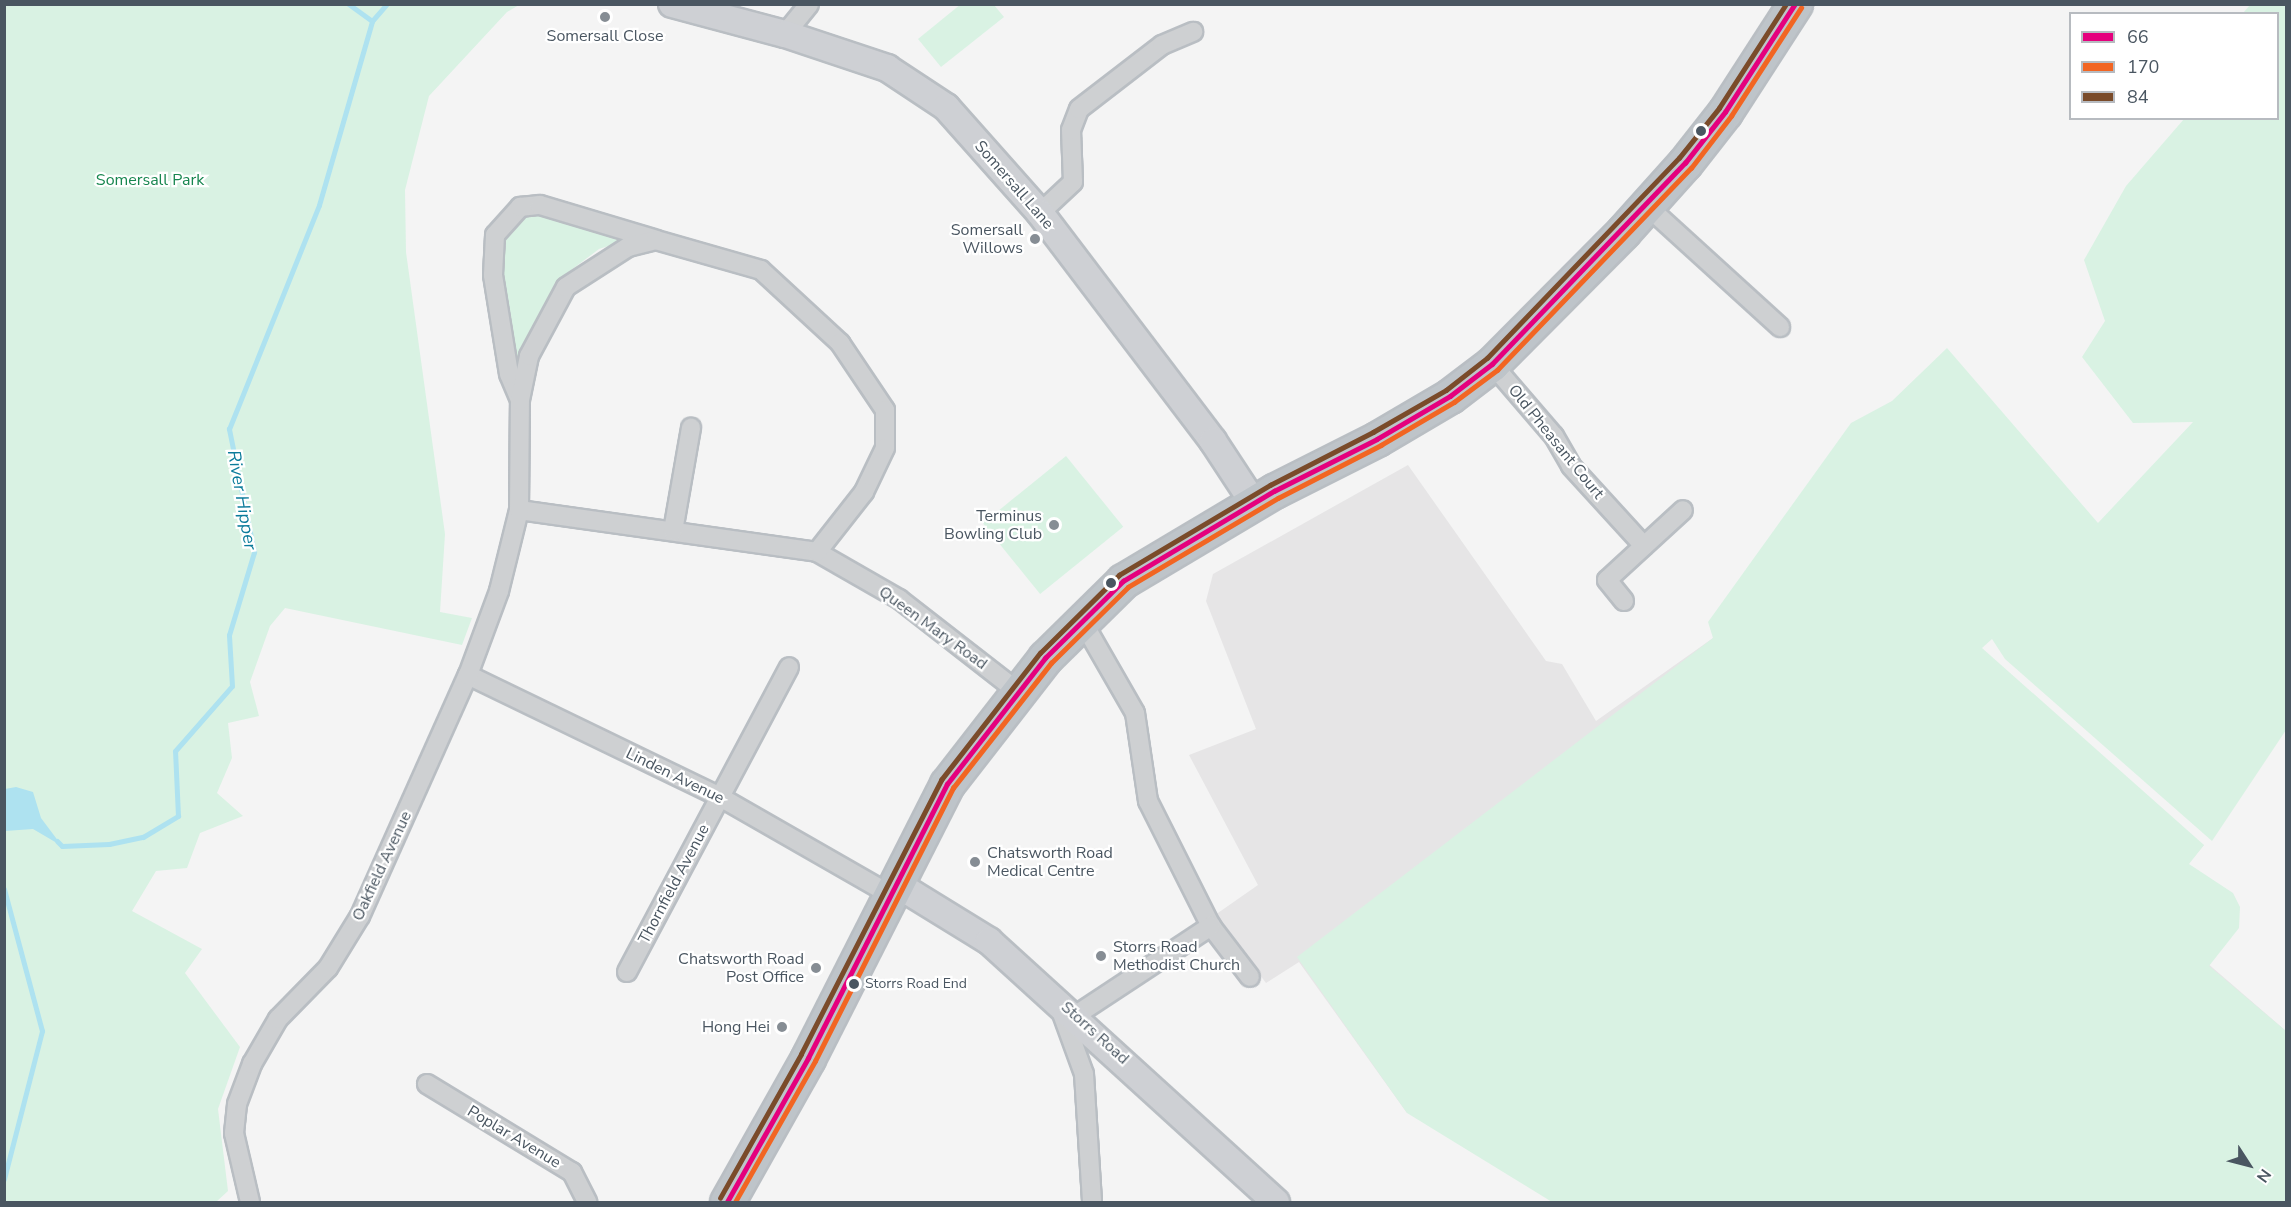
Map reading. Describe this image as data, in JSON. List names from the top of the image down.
{
  "streets": {
    "street": [
      "Somersall Lane",
      "Old Pheasant Court",
      "Queen Mary Road",
      "Linden Avenue",
      "Oakfield Avenue",
      "Thornfield Avenue",
      "Storrs Road",
      "Poplar Avenue"
    ]
  },
  "crossings": [
    ["Queen Mary Road", "Oakfield Avenue"],
    ["Linden Avenue", "Oakfield Avenue"],
    ["Linden Avenue", "Thornfield Avenue"],
    ["Linden Avenue", "Storrs Road"]
  ],
  "water": ["River Hipper"],
  "parks": ["Somersall Park"],
  "places": [
    "Somersall Close",
    "Somersall Willows",
    "Terminus Bowling Club",
    "Chatsworth Road Medical Centre",
    "Storrs Road Methodist Church",
    "Chatsworth Road Post Office",
    "Storrs Road End",
    "Hong Hei"
  ],
  "lines": ["transit line 66", "transit line 84", "transit line 170"],
  "legend": ["66", "170", "84"],
  "north": "bottom right"
}
